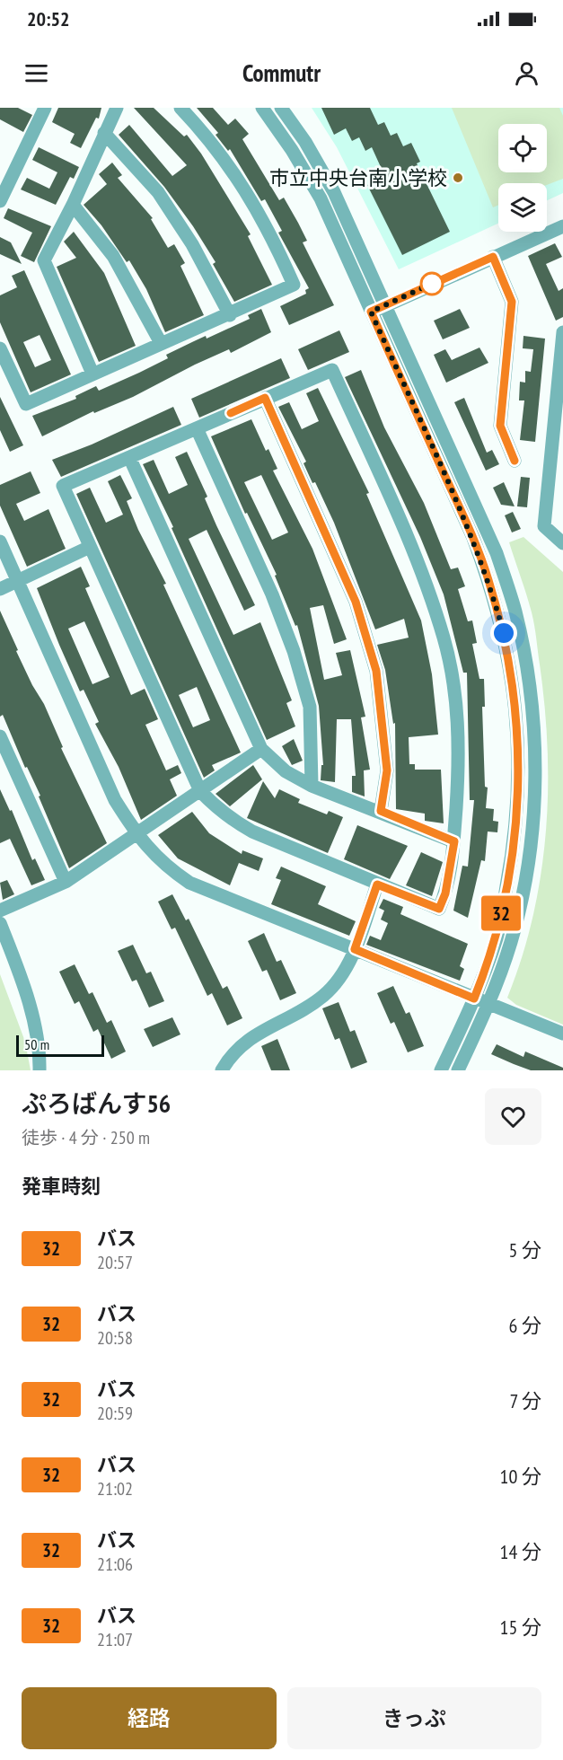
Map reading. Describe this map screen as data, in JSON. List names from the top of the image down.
{
  "places": ["市立中央台南小学校"],
  "lines": ["bus line 32"],
  "scale_bar": "50 m",
  "page": {
    "status": "20:52",
    "header": "Commutr",
    "on_map": "32",
    "scale": "50 m",
    "heading": [
      ["ぷろばんす56", "徒歩 · 4 分 · 250 m"],
      "発車時刻"
    ],
    "list": [
      {
        "mark": "32",
        "name": "バス",
        "note": "20:57",
        "value": "5 分"
      },
      {
        "mark": "32",
        "name": "バス",
        "note": "20:58",
        "value": "6 分"
      },
      {
        "mark": "32",
        "name": "バス",
        "note": "20:59",
        "value": "7 分"
      },
      {
        "mark": "32",
        "name": "バス",
        "note": "21:02",
        "value": "10 分"
      },
      {
        "mark": "32",
        "name": "バス",
        "note": "21:06",
        "value": "14 分"
      },
      {
        "mark": "32",
        "name": "バス",
        "note": "21:07",
        "value": "15 分"
      }
    ],
    "buttons": ["経路", "きっぷ"]
  }
}
